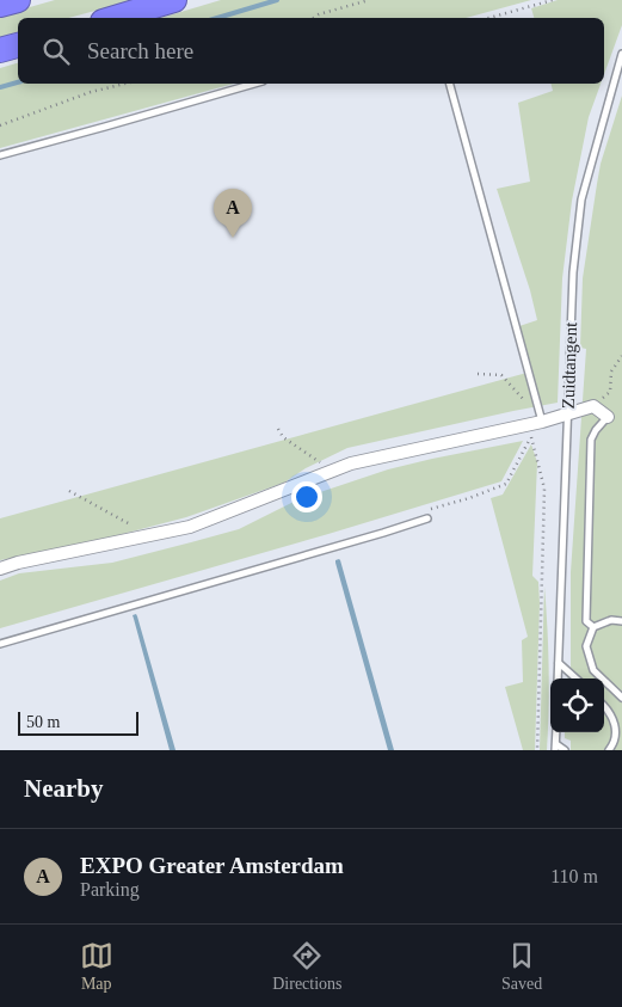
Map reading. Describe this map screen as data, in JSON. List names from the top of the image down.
{
  "streets": {
    "lane": ["Zuidtangent"]
  },
  "scale_bar": "50 m",
  "page": {
    "search": "Search here",
    "pins": "A",
    "scale": "50 m",
    "heading": "Nearby",
    "list": [
      {
        "mark": "A",
        "name": "EXPO Greater Amsterdam",
        "note": "Parking",
        "value": "110 m"
      }
    ],
    "nav": ["Map", "Directions", "Saved"]
  }
}
